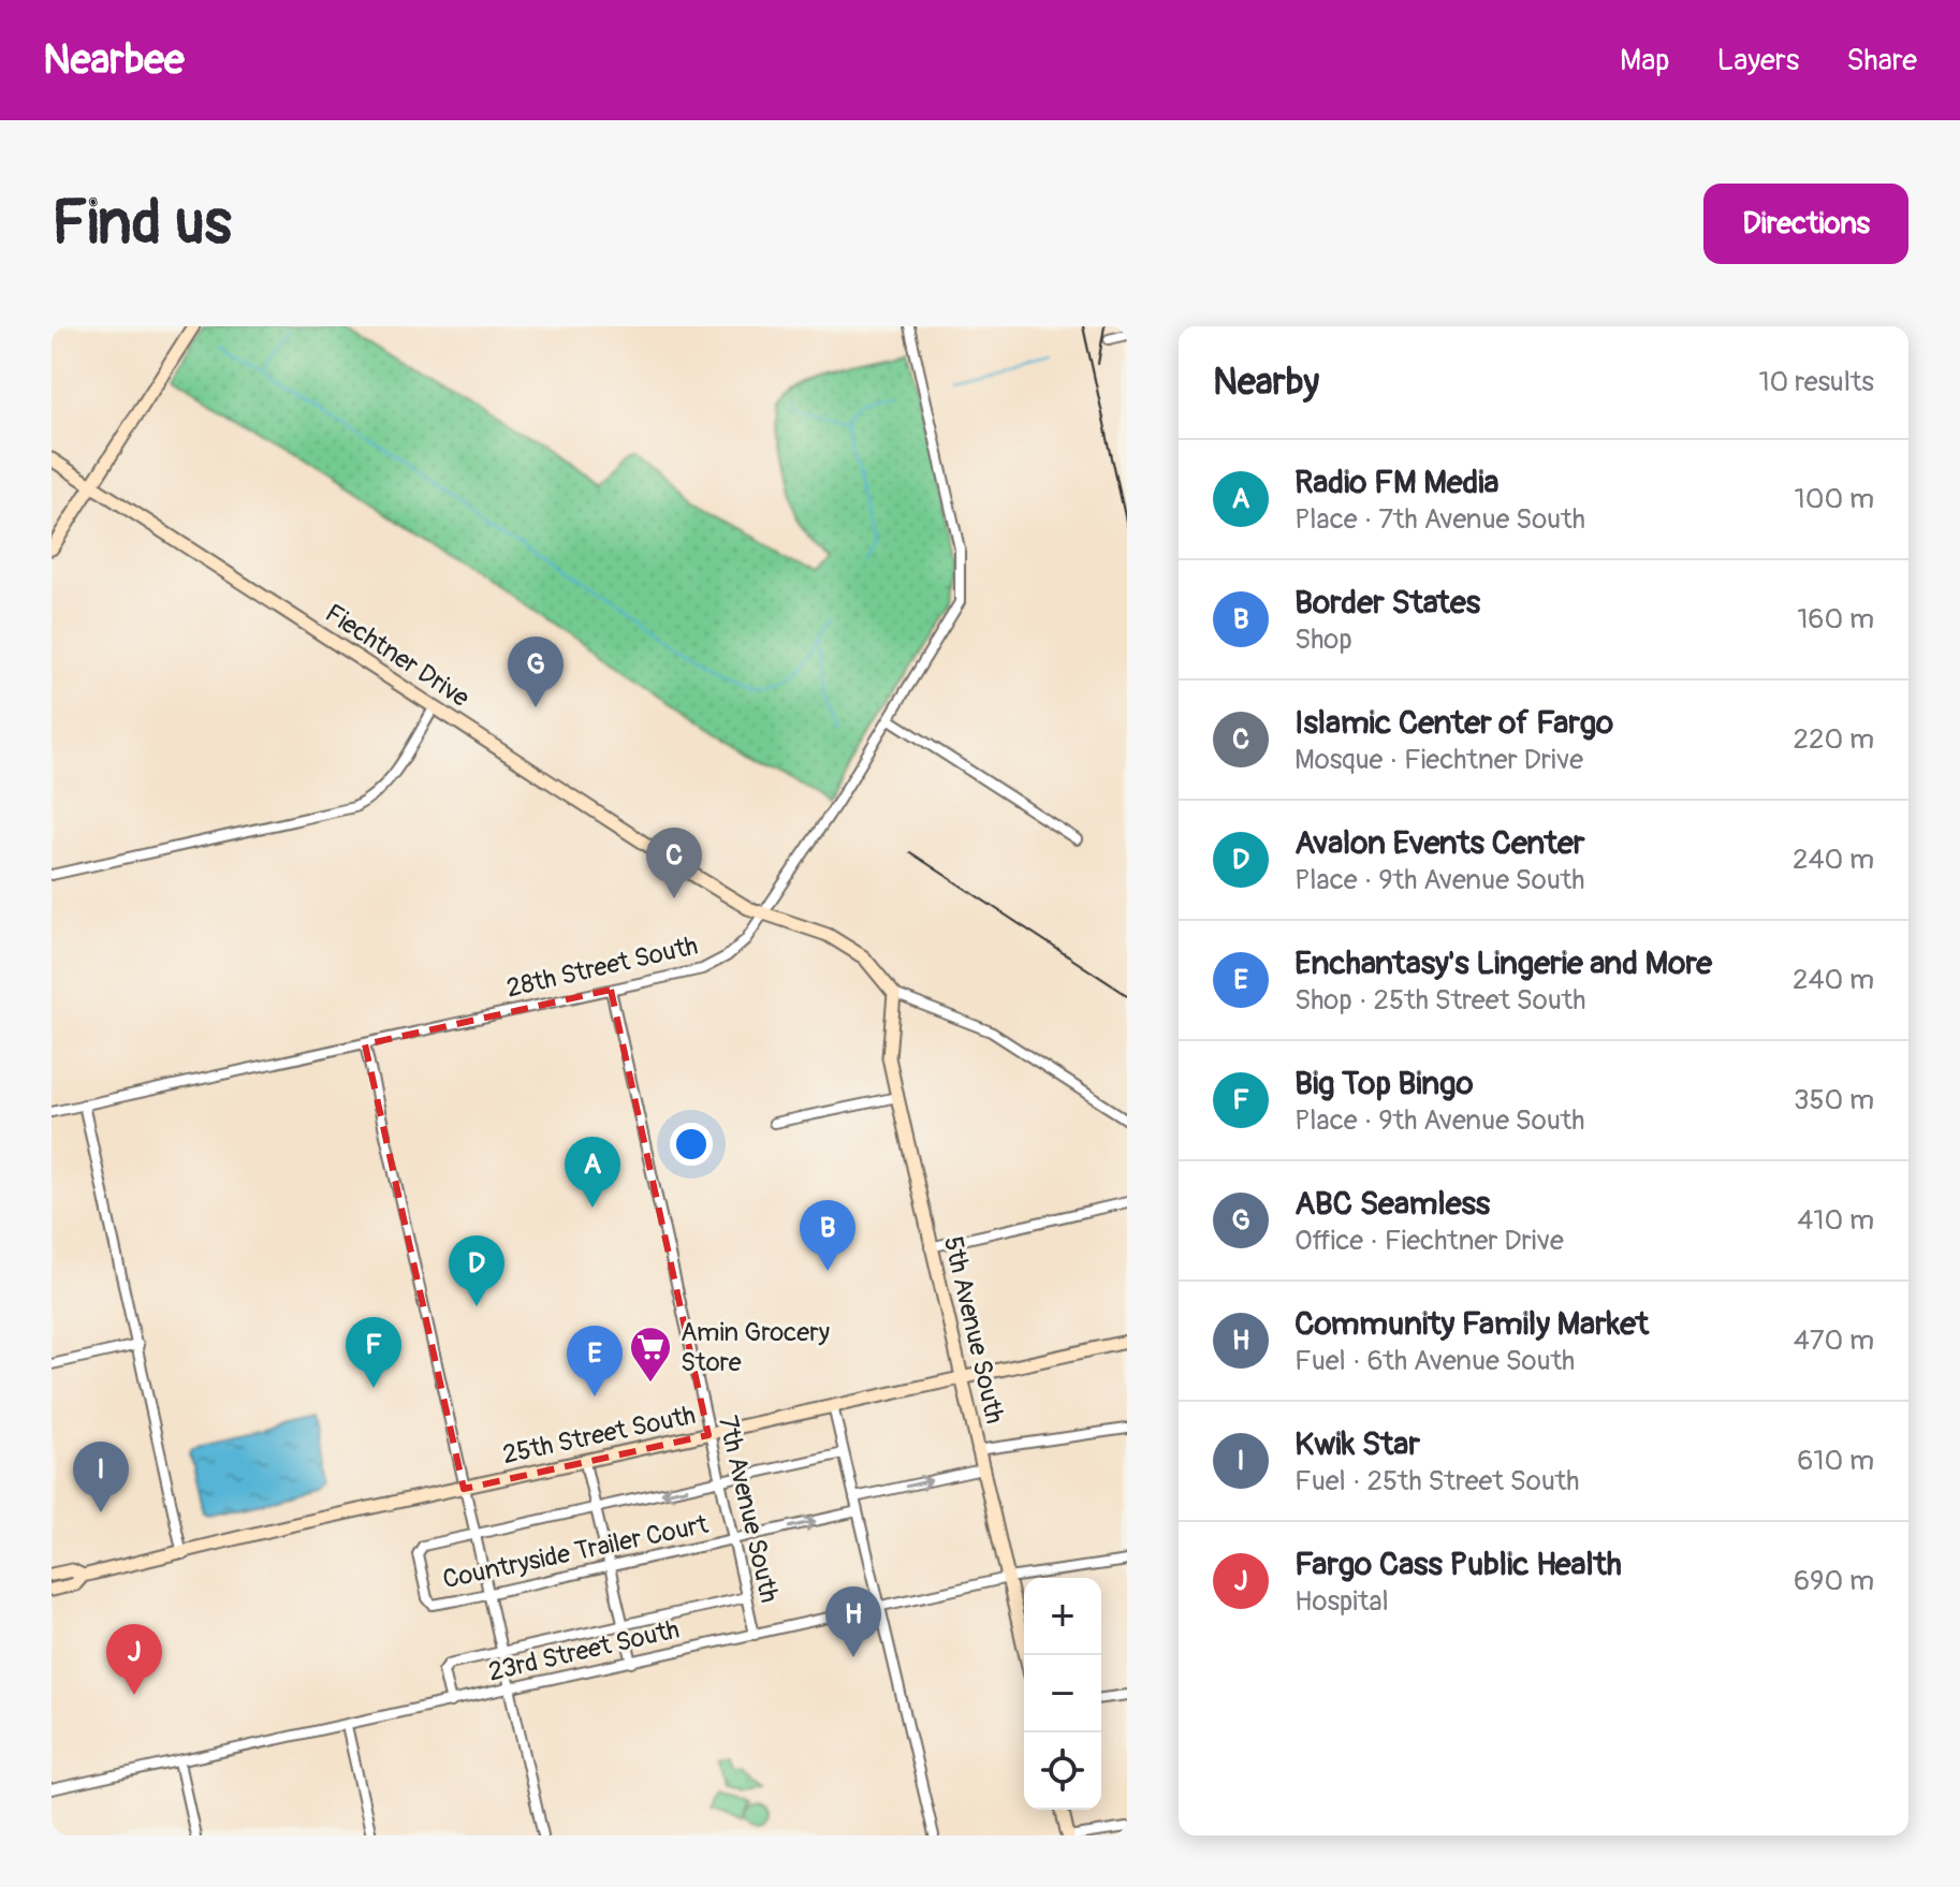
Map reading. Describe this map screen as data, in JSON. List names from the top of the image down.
{
  "streets": {
    "street": [
      "Fiechtner Drive",
      "28th Street South",
      "5th Avenue South",
      "25th Street South",
      "7th Avenue South",
      "Countryside Trailer Court",
      "23rd Street South"
    ]
  },
  "crossings": [
    ["Fiechtner Drive", "28th Street South"],
    ["Fiechtner Drive", "5th Avenue South"],
    ["28th Street South", "7th Avenue South"],
    ["5th Avenue South", "25th Street South"],
    ["5th Avenue South", "23rd Street South"],
    ["25th Street South", "7th Avenue South"],
    ["7th Avenue South", "Countryside Trailer Court"],
    ["7th Avenue South", "23rd Street South"]
  ],
  "places": {
    "supermarket": ["Amin Grocery Store"]
  },
  "page": {
    "header": "Nearbee",
    "nav": ["Map", "Layers", "Share"],
    "buttons": "Directions",
    "title": "Find us",
    "heading": ["Nearby", "10 results"],
    "list": [
      {
        "mark": "A",
        "name": "Radio FM Media",
        "note": "Place · 7th Avenue South",
        "value": "100 m"
      },
      {
        "mark": "B",
        "name": "Border States",
        "note": "Shop",
        "value": "160 m"
      },
      {
        "mark": "C",
        "name": "Islamic Center of Fargo",
        "note": "Mosque · Fiechtner Drive",
        "value": "220 m"
      },
      {
        "mark": "D",
        "name": "Avalon Events Center",
        "note": "Place · 9th Avenue South",
        "value": "240 m"
      },
      {
        "mark": "E",
        "name": "Enchantasy's Lingerie and More",
        "note": "Shop · 25th Street South",
        "value": "240 m"
      },
      {
        "mark": "F",
        "name": "Big Top Bingo",
        "note": "Place · 9th Avenue South",
        "value": "350 m"
      },
      {
        "mark": "G",
        "name": "ABC Seamless",
        "note": "Office · Fiechtner Drive",
        "value": "410 m"
      },
      {
        "mark": "H",
        "name": "Community Family Market",
        "note": "Fuel · 6th Avenue South",
        "value": "470 m"
      },
      {
        "mark": "I",
        "name": "Kwik Star",
        "note": "Fuel · 25th Street South",
        "value": "610 m"
      },
      {
        "mark": "J",
        "name": "Fargo Cass Public Health",
        "note": "Hospital",
        "value": "690 m"
      }
    ],
    "pins": [
      "G",
      "C",
      "A",
      "B",
      "D",
      "F",
      "E",
      "I",
      "H",
      "J"
    ],
    "map_buttons": ["+", "−"]
  }
}
